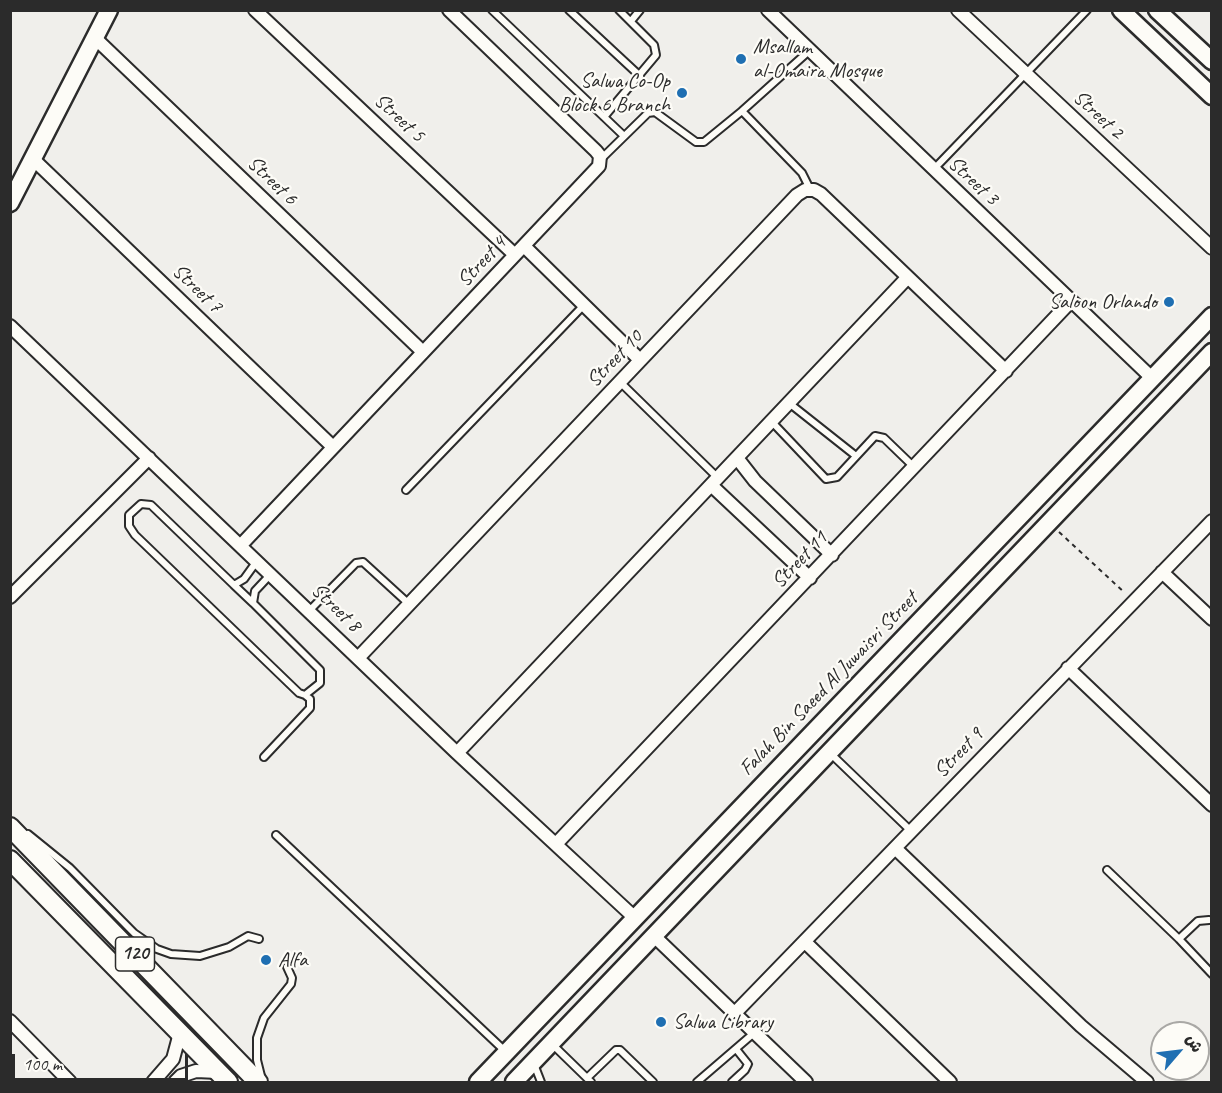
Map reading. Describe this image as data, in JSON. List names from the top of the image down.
{
  "streets": {
    "main road": ["120"],
    "street": [
      "Street 2",
      "Street 5",
      "Street 6",
      "Street 3",
      "Street 4",
      "Street 7",
      "Street 10",
      "Street 11",
      "Street 8",
      "Falah Bin Saeed Al Juwaisri Street",
      "Street 9"
    ]
  },
  "crossings": [
    ["Street 5", "Street 4"],
    ["Street 5", "Street 10"],
    ["Street 6", "Street 4"],
    ["Street 3", "Street 11"],
    ["Street 3", "Falah Bin Saeed Al Juwaisri Street"],
    ["Street 4", "Street 7"],
    ["Street 4", "Street 8"],
    ["Street 10", "Street 8"],
    ["Street 11", "Street 8"],
    ["Street 8", "Falah Bin Saeed Al Juwaisri Street"]
  ],
  "places": [
    "Msallam al-Omaira Mosque",
    "Salwa Co-Op Block 6 Branch",
    "Saloon Orlando",
    "Alfa",
    "Salwa Library"
  ],
  "scale_bar": "100 m",
  "north": "top right"
}
